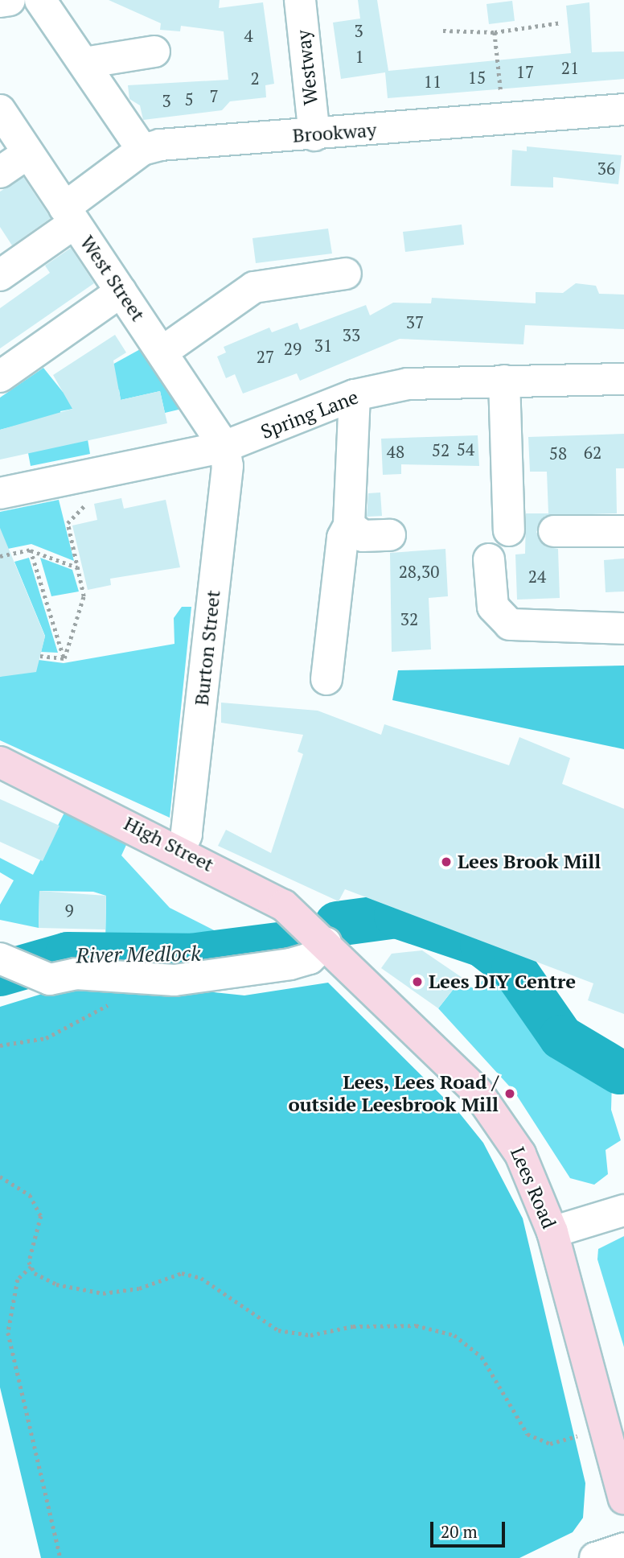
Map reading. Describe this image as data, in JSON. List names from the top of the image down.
{
  "streets": {
    "main road": ["High Street", "Lees Road"],
    "street": [
      "Westway",
      "Brookway",
      "West Street",
      "Spring Lane",
      "Burton Street"
    ]
  },
  "crossings": [
    ["Westway", "Brookway"],
    ["West Street", "Spring Lane"],
    ["West Street", "Burton Street"],
    ["Spring Lane", "Burton Street"],
    ["Burton Street", "High Street"],
    ["High Street", "Lees Road"]
  ],
  "water": ["River Medlock"],
  "places": ["Lees Brook Mill", "Lees DIY Centre", "Lees, Lees Road / outside Leesbrook Mill"],
  "house_numbers": [
    "3",
    "4",
    "1",
    "21",
    "17",
    "15",
    "2",
    "11",
    "7",
    "5",
    "3",
    "36",
    "37",
    "33",
    "31",
    "29",
    "27",
    "54",
    "52",
    "48",
    "62",
    "58",
    "28,30",
    "24",
    "32",
    "9"
  ],
  "scale_bar": "20 m"
}
